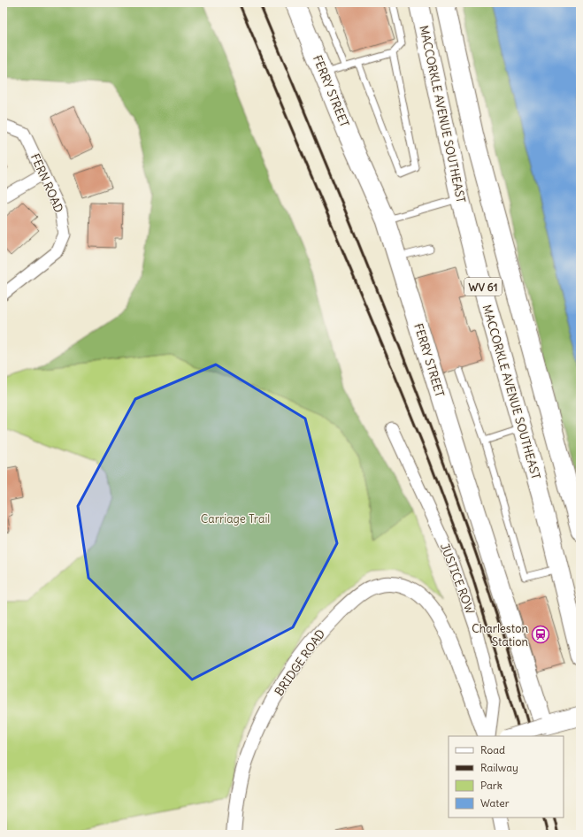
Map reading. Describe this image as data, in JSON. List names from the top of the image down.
{
  "streets": {
    "main road": ["FERRY STREET", "MACCORKLE AVENUE SOUTHEAST", "WV 61"],
    "street": ["FERN ROAD", "JUSTICE ROW", "BRIDGE ROAD"]
  },
  "parks": ["Carriage Trail"],
  "places": {
    "station": ["Charleston Station"]
  },
  "legend": [
    "Road",
    "Railway",
    "Park",
    "Water"
  ]
}
